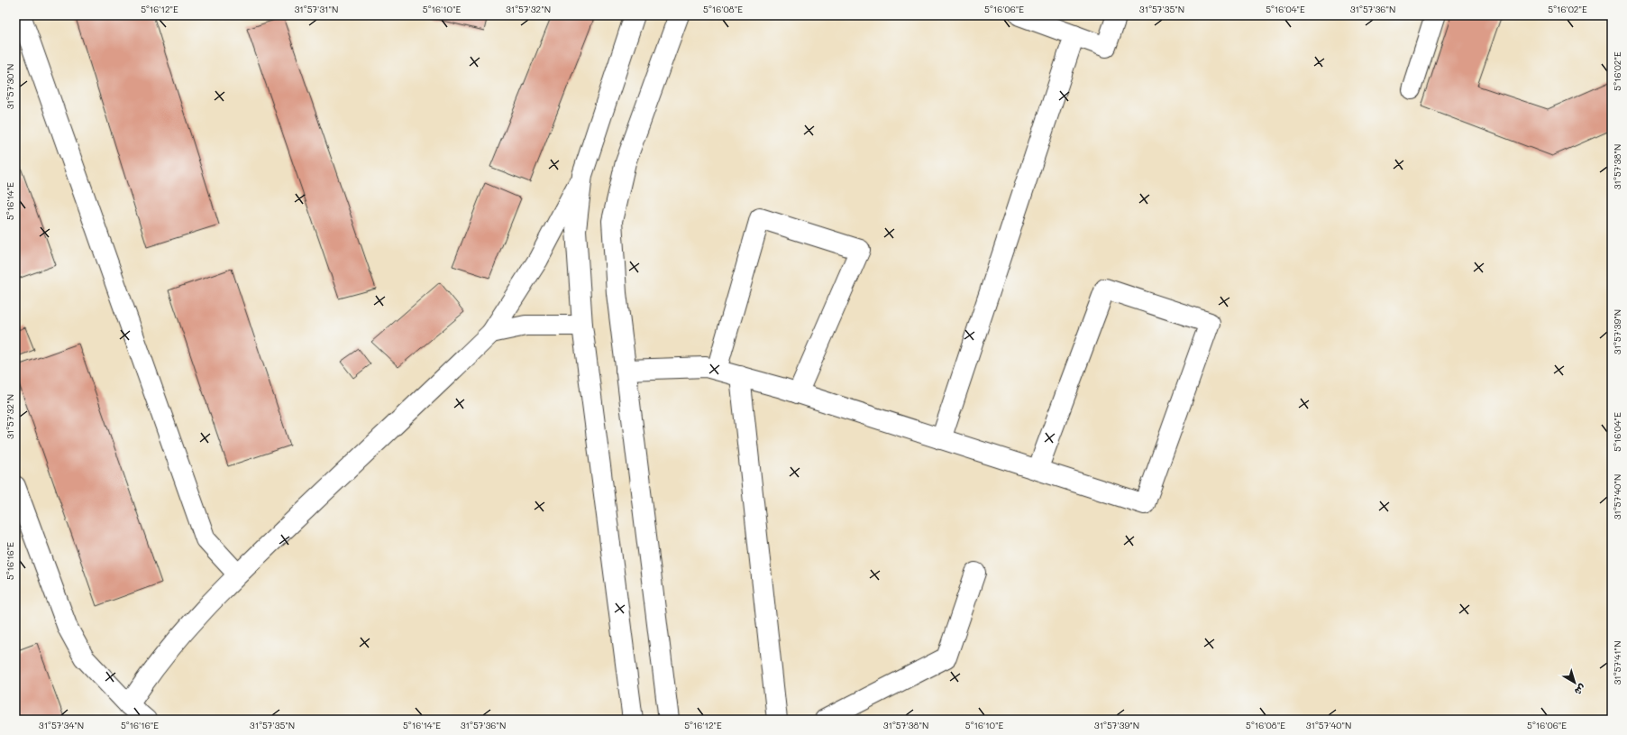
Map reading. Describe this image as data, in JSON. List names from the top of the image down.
{
  "north": "bottom right",
  "coordinates": [
    "5°16'12\"E",
    "31°57'31\"N",
    "5°16'10\"E",
    "31°57'32\"N",
    "5°16'08\"E",
    "5°16'06\"E",
    "31°57'35\"N",
    "5°16'04\"E",
    "31°57'36\"N",
    "5°16'02\"E",
    "31°57'30\"N",
    "31°57'38\"N",
    "5°16'14\"E",
    "31°57'39\"N",
    "31°57'40\"N",
    "5°16'16\"E",
    "31°57'41\"N",
    "31°57'34\"N"
  ]
}
